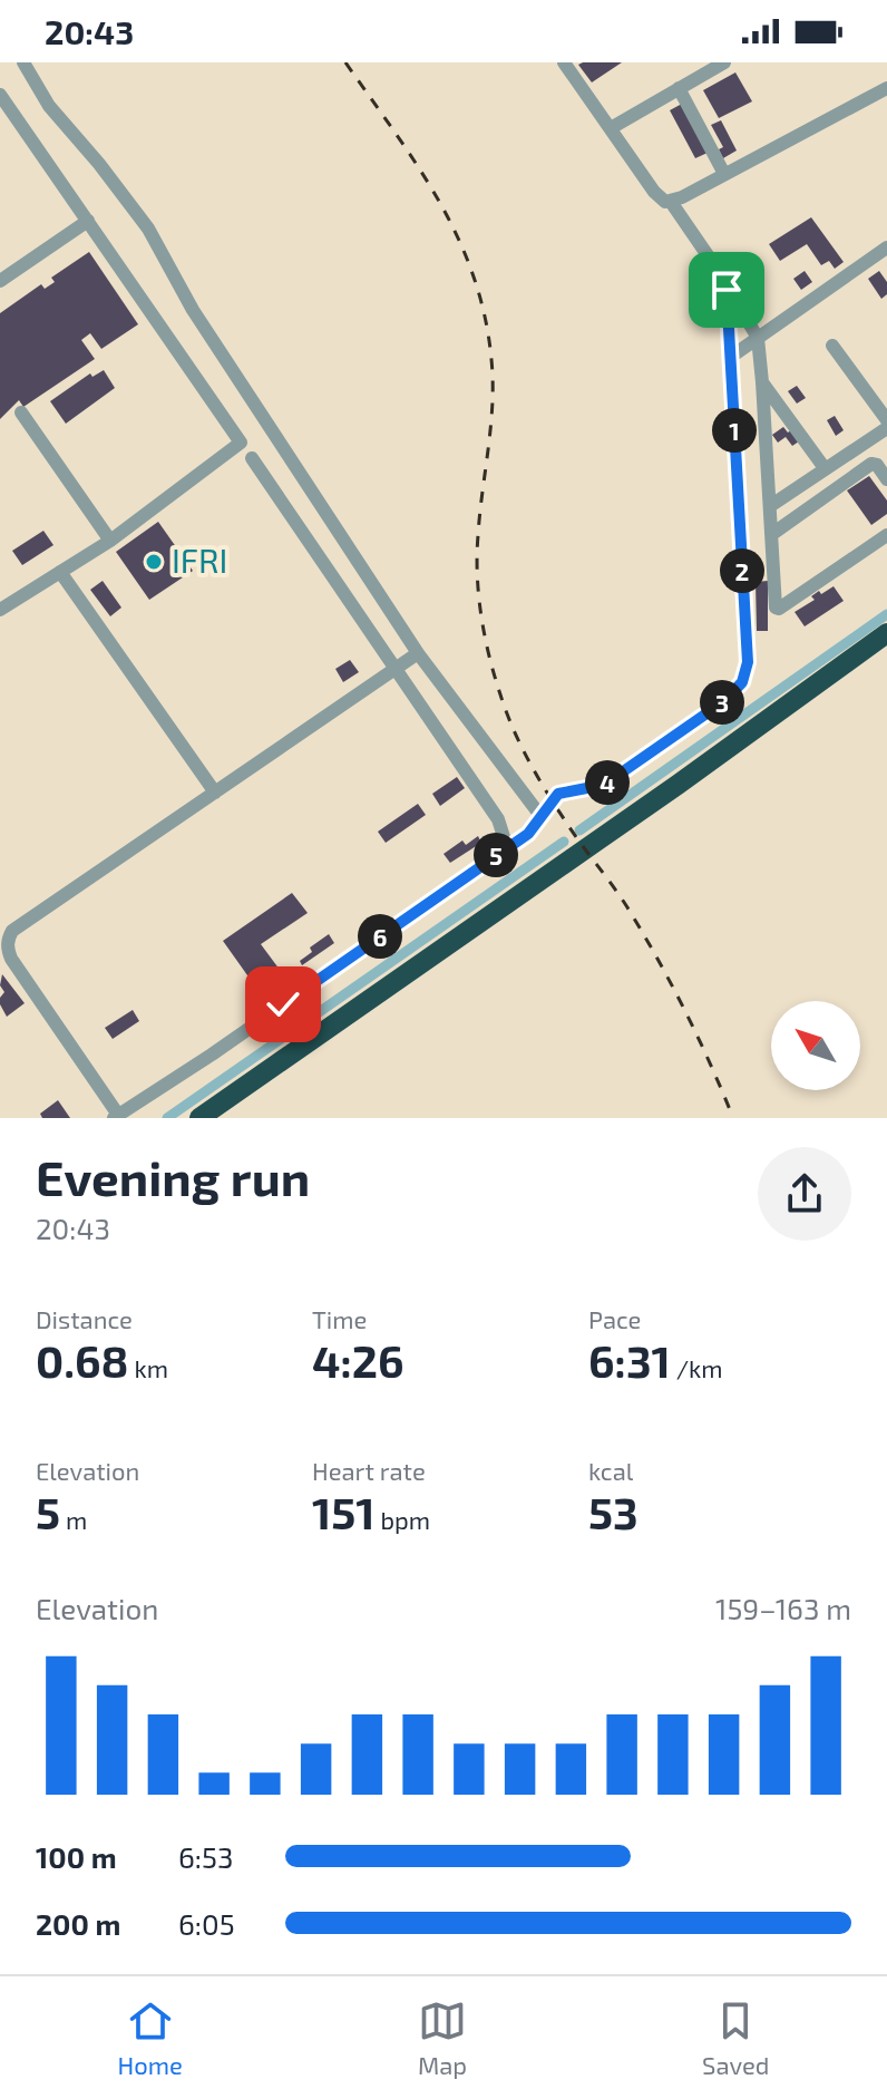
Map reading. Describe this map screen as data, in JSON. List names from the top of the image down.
{
  "places": ["IFRI"],
  "north": "top left",
  "page": {
    "status": "20:43",
    "pins": [
      "1",
      "2",
      "3",
      "4",
      "5",
      "6"
    ],
    "heading": ["Evening run", "20:43"],
    "stats": [
      ["Distance", "0.68 km"],
      ["Time", "4:26"],
      ["Pace", "6:31 /km"],
      ["Elevation", "5 m"],
      ["Heart rate", "151 bpm"],
      ["kcal", "53"]
    ],
    "chart": ["Elevation", "159–163 m"],
    "list": [
      {
        "name": "100 m",
        "note": "6:53"
      },
      {
        "name": "200 m",
        "note": "6:05"
      }
    ],
    "tabs": ["Home", "Map", "Saved"]
  }
}
